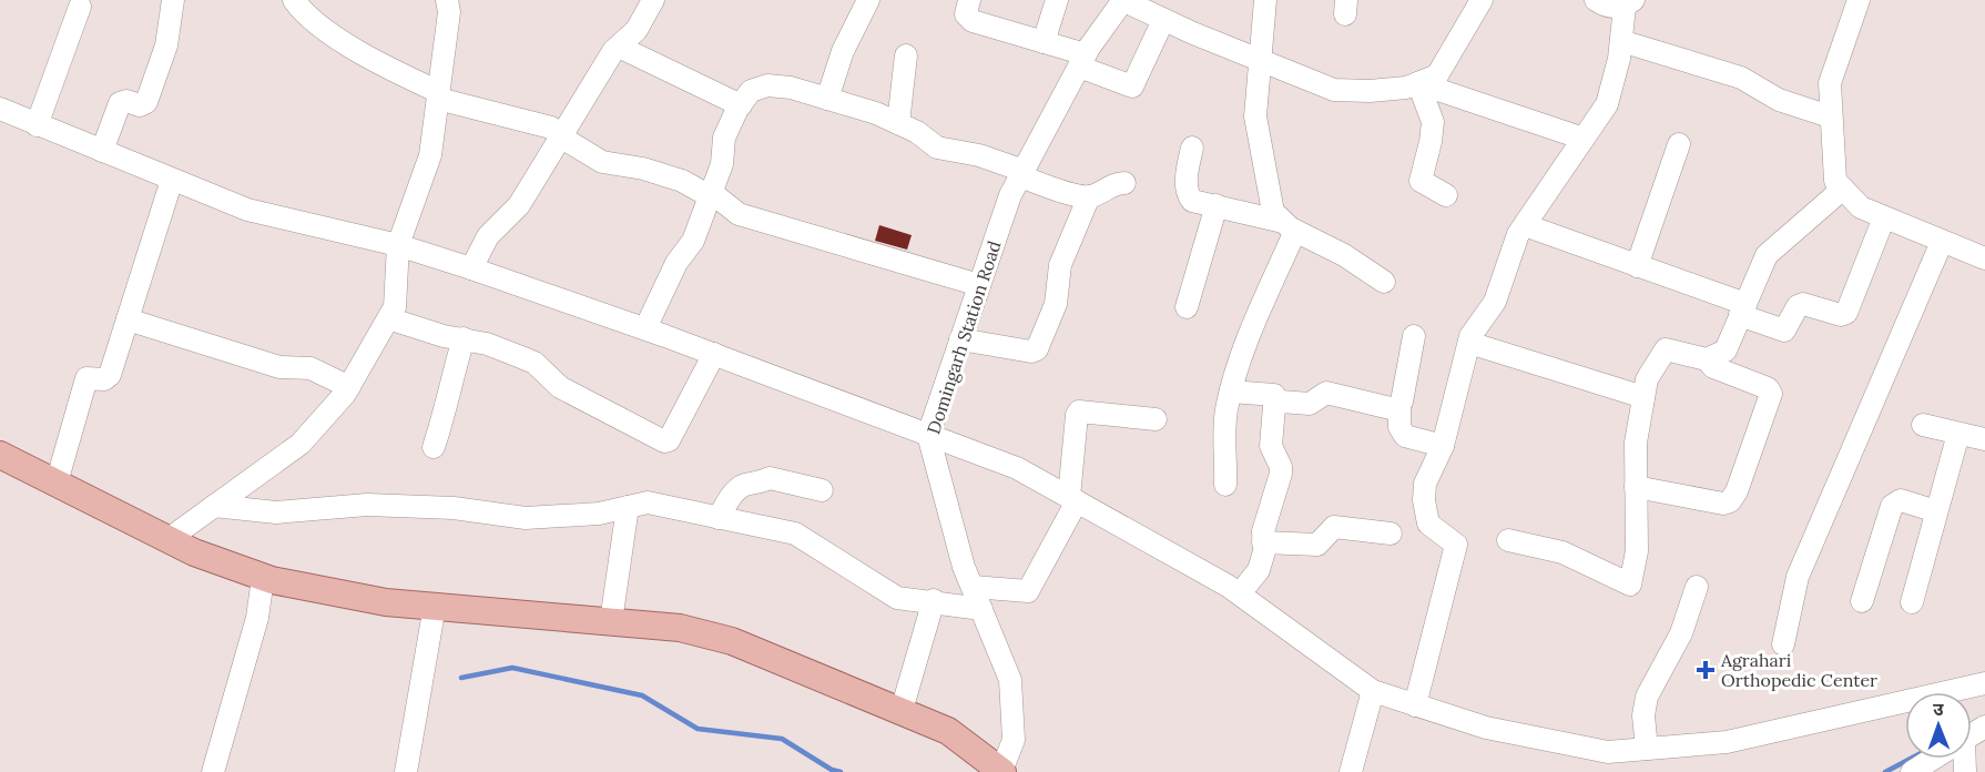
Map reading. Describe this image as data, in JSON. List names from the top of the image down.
{
  "streets": {
    "street": ["Domingarh Station Road"]
  },
  "places": {
    "health": ["Agrahari Orthopedic Center"]
  },
  "north": "top"
}
